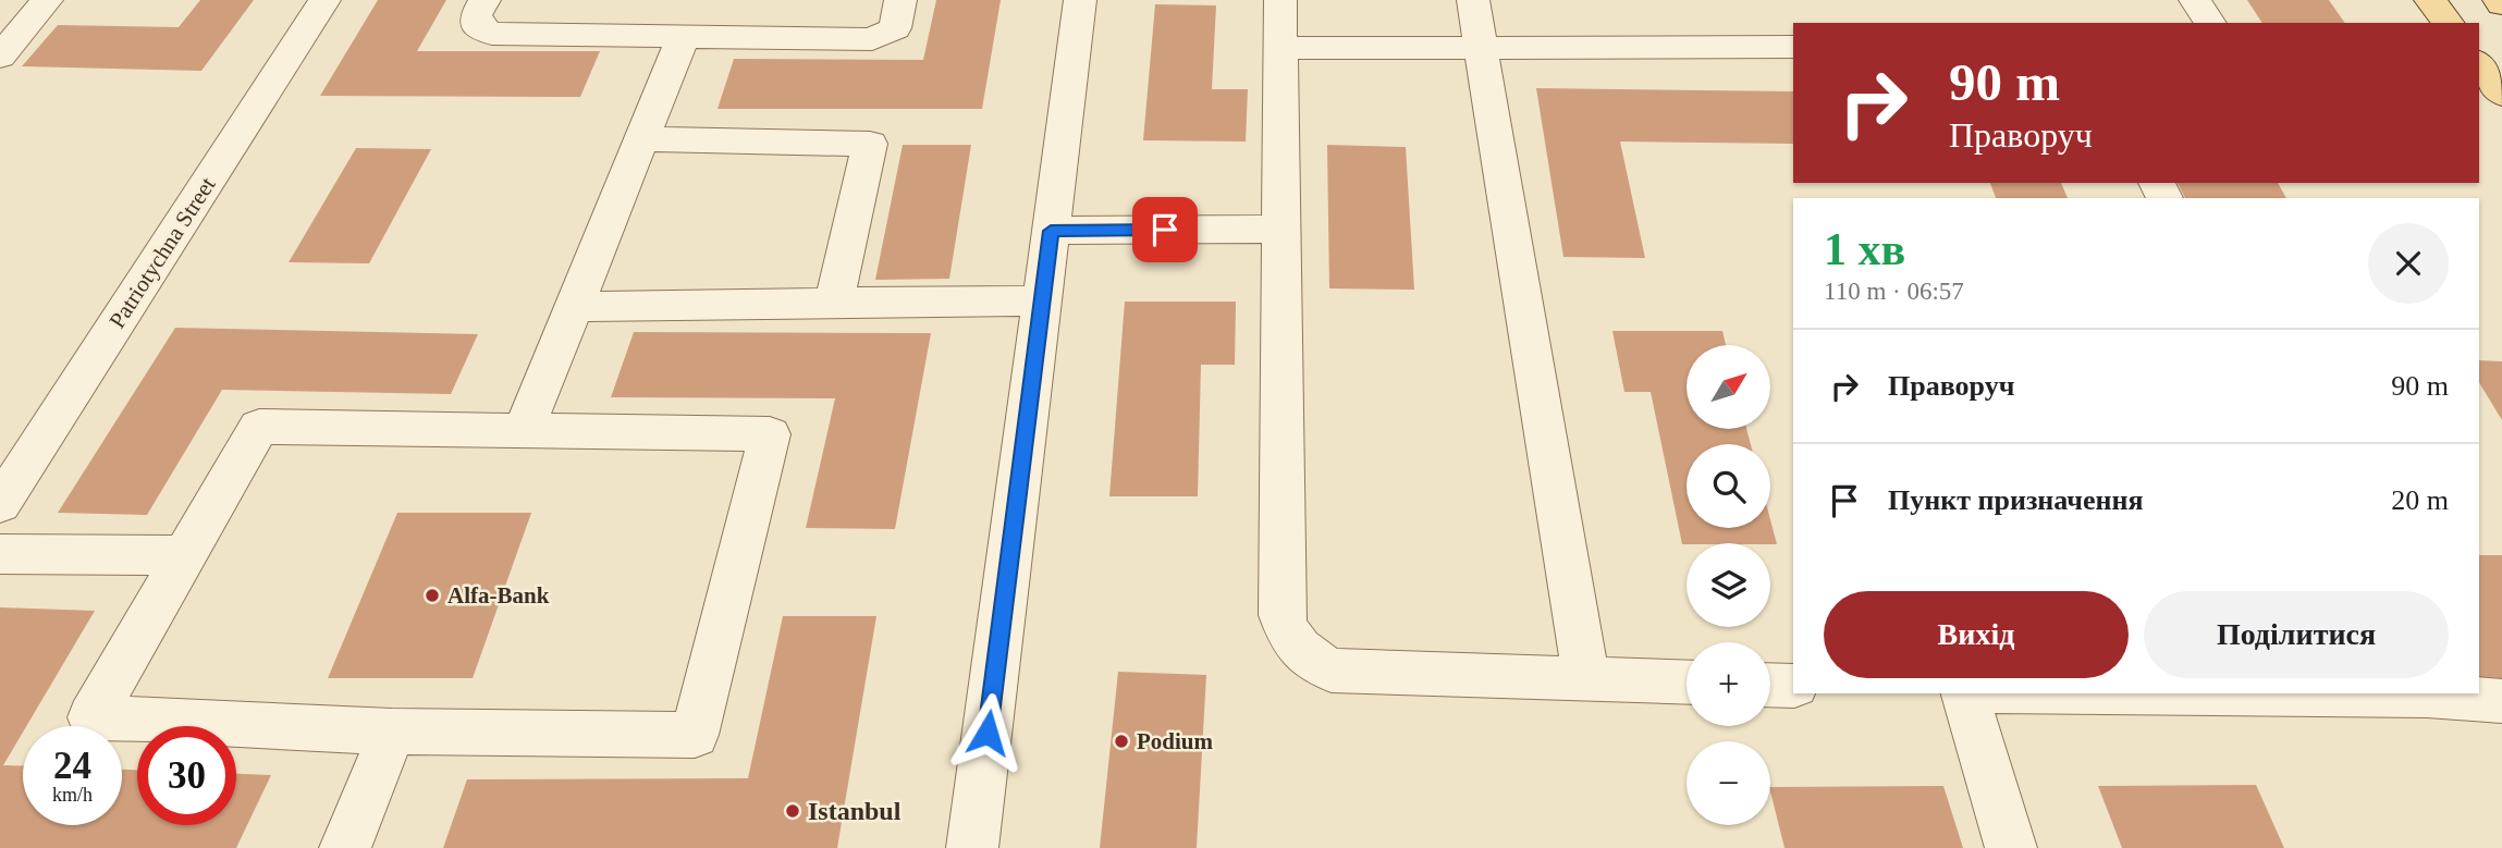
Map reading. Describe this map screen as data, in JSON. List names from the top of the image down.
{
  "streets": {
    "street": ["Patriotychna Street"]
  },
  "places": ["Alfa-Bank", "Podium", "Istanbul"],
  "north": "top right",
  "page": {
    "turn": ["90 m", "Праворуч"],
    "heading": ["1 хв", "110 m · 06:57"],
    "list": [
      {
        "name": "Праворуч",
        "value": "90 m"
      },
      {
        "name": "Пункт призначення",
        "value": "20 m"
      }
    ],
    "map_buttons": ["+", "−"],
    "buttons": ["Вихід", "Поділитися"],
    "speed": "24 km/h",
    "limit": "30"
  }
}
